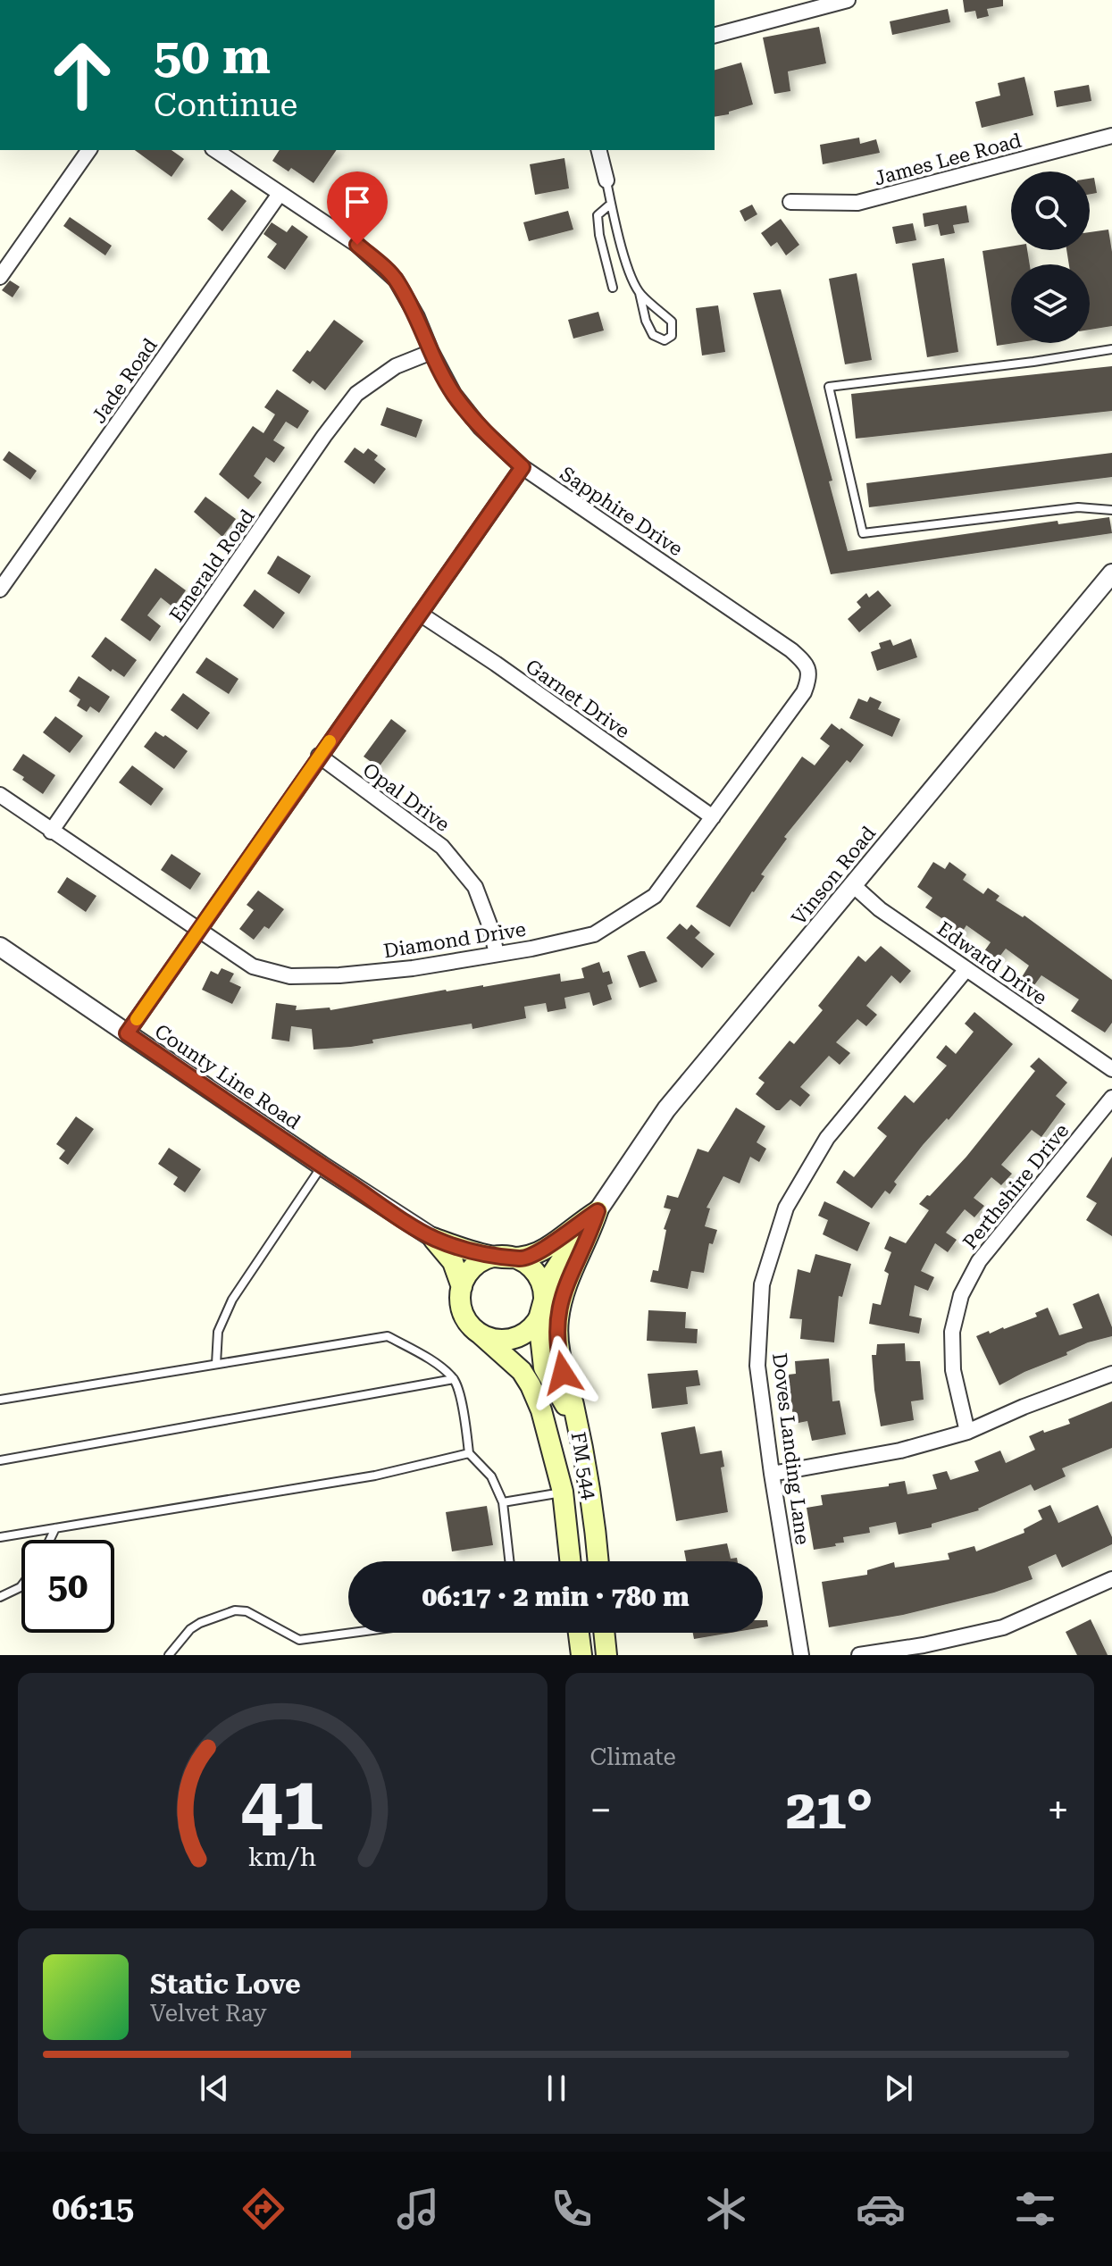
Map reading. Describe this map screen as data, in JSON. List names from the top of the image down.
{
  "streets": {
    "main road": ["FM 544"],
    "street": [
      "James Lee Road",
      "Jade Road",
      "Sapphire Drive",
      "Emerald Road",
      "Garnet Drive",
      "Opal Drive",
      "Vinson Road",
      "Diamond Drive",
      "Edward Drive",
      "County Line Road",
      "Perthshire Drive",
      "Doves Landing Lane"
    ]
  },
  "crossings": [
    ["Jade Road", "Sapphire Drive"],
    ["Sapphire Drive", "Emerald Road"],
    ["Sapphire Drive", "Diamond Drive"],
    ["Emerald Road", "Diamond Drive"],
    ["Garnet Drive", "Diamond Drive"],
    ["Opal Drive", "Diamond Drive"],
    ["Vinson Road", "Edward Drive"],
    ["Vinson Road", "FM 544"],
    ["Edward Drive", "Doves Landing Lane"]
  ],
  "page": {
    "turn": ["50 m", "Continue"],
    "limit": "50",
    "trip": "06:17 · 2 min · 780 m",
    "tile": "Climate",
    "heat": ["−", "21°", "+"],
    "song": ["Static Love", "Velvet Ray"],
    "tabs": "06:15",
    "gauge": ["41", "km/h"]
  }
}
